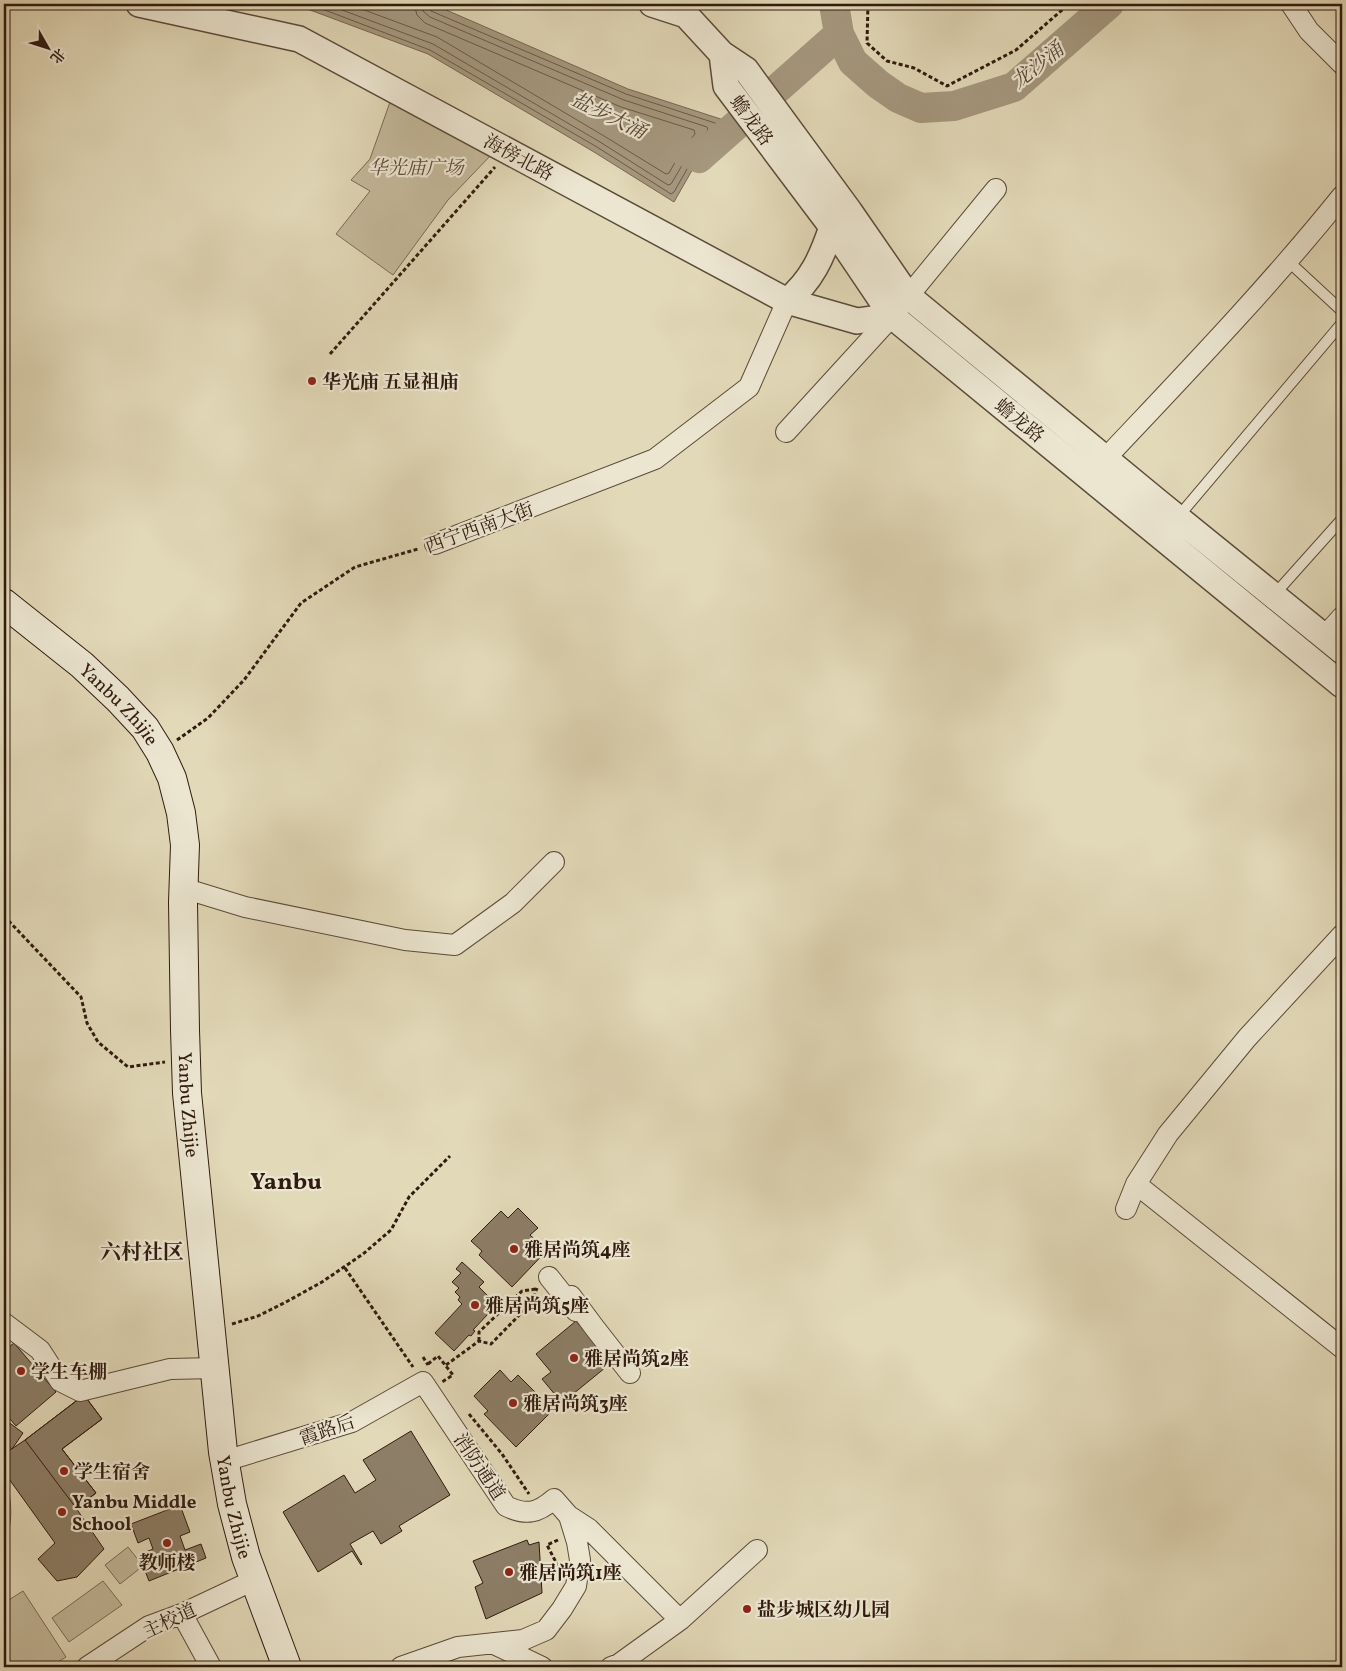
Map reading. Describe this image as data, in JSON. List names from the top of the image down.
{
  "streets": {
    "main road": ["Yanbu Zhijie"],
    "street": [
      "蟾龙路",
      "海傍北路",
      "西宁西南大街",
      "霞路后",
      "消防通道",
      "主校道"
    ]
  },
  "crossings": [
    ["蟾龙路", "海傍北路"],
    ["海傍北路", "西宁西南大街"],
    ["西宁西南大街", "Yanbu Zhijie"],
    ["Yanbu Zhijie", "霞路后"],
    ["Yanbu Zhijie", "主校道"],
    ["霞路后", "消防通道"]
  ],
  "districts": ["Yanbu", "六村社区"],
  "water": ["龙沙涌", "盐步大涌"],
  "parks": ["华光庙广场"],
  "places": [
    "华光庙 五显祖庙",
    "雅居尚筑4座",
    "雅居尚筑5座",
    "雅居尚筑2座",
    "学生车棚",
    "雅居尚筑3座",
    "学生宿舍",
    "Yanbu Middle School",
    "教师楼",
    "雅居尚筑1座",
    "盐步城区幼儿园"
  ],
  "north": "bottom right"
}
